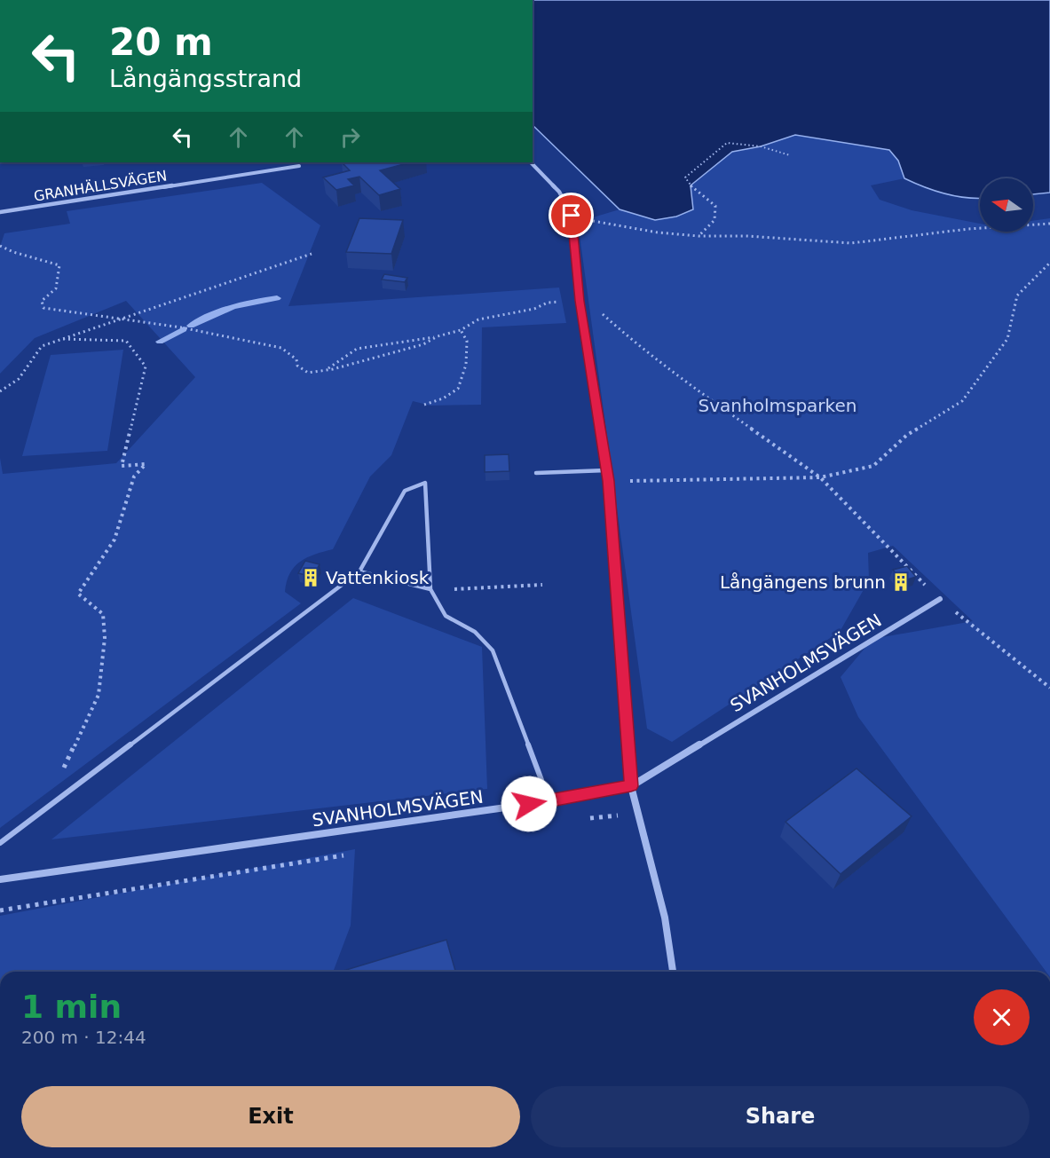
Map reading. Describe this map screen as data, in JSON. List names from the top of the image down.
{
  "streets": {
    "street": ["GRANHÄLLSVÄGEN", "SVANHOLMSVÄGEN"]
  },
  "parks": ["Svanholmsparken"],
  "places": {
    "building": ["Vattenkiosk", "Långängens brunn"]
  },
  "north": "left",
  "page": {
    "turn": ["20 m", "Långängsstrand"],
    "heading": ["1 min", "200 m · 12:44"],
    "buttons": ["Exit", "Share"]
  }
}
